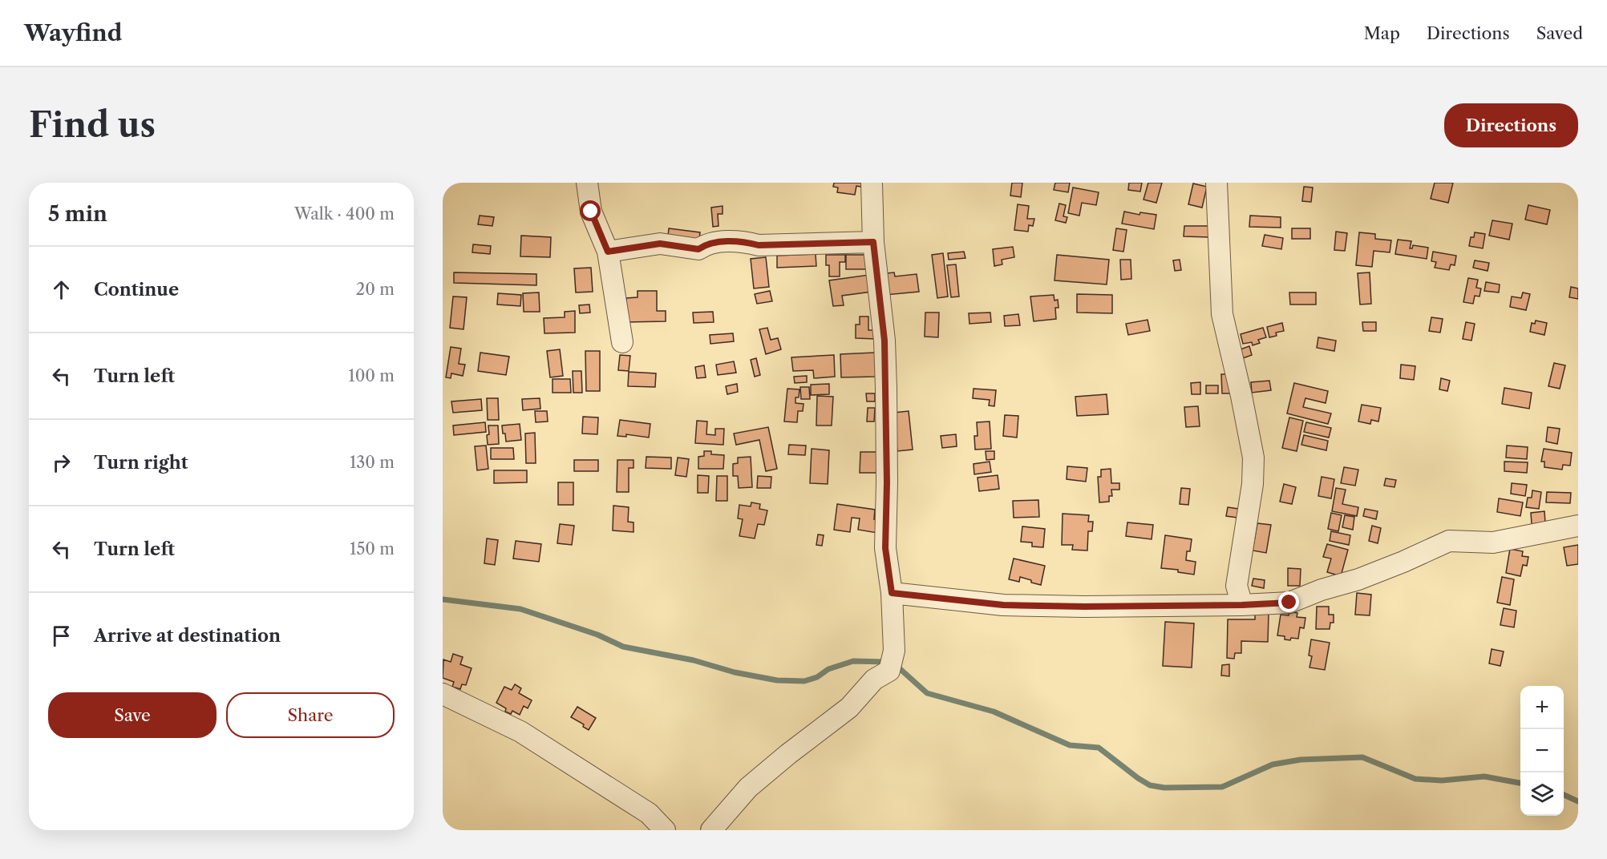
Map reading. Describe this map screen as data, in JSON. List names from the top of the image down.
{
  "page": {
    "header": "Wayfind",
    "nav": ["Map", "Directions", "Saved"],
    "buttons": [
      "Directions",
      ["Save", "Share"]
    ],
    "title": "Find us",
    "heading": ["5 min", "Walk · 400 m"],
    "list": [
      ["Continue", "20 m"],
      ["Turn left", "100 m"],
      ["Turn right", "130 m"],
      ["Turn left", "150 m"],
      "Arrive at destination"
    ],
    "map_buttons": ["+", "−"]
  }
}
